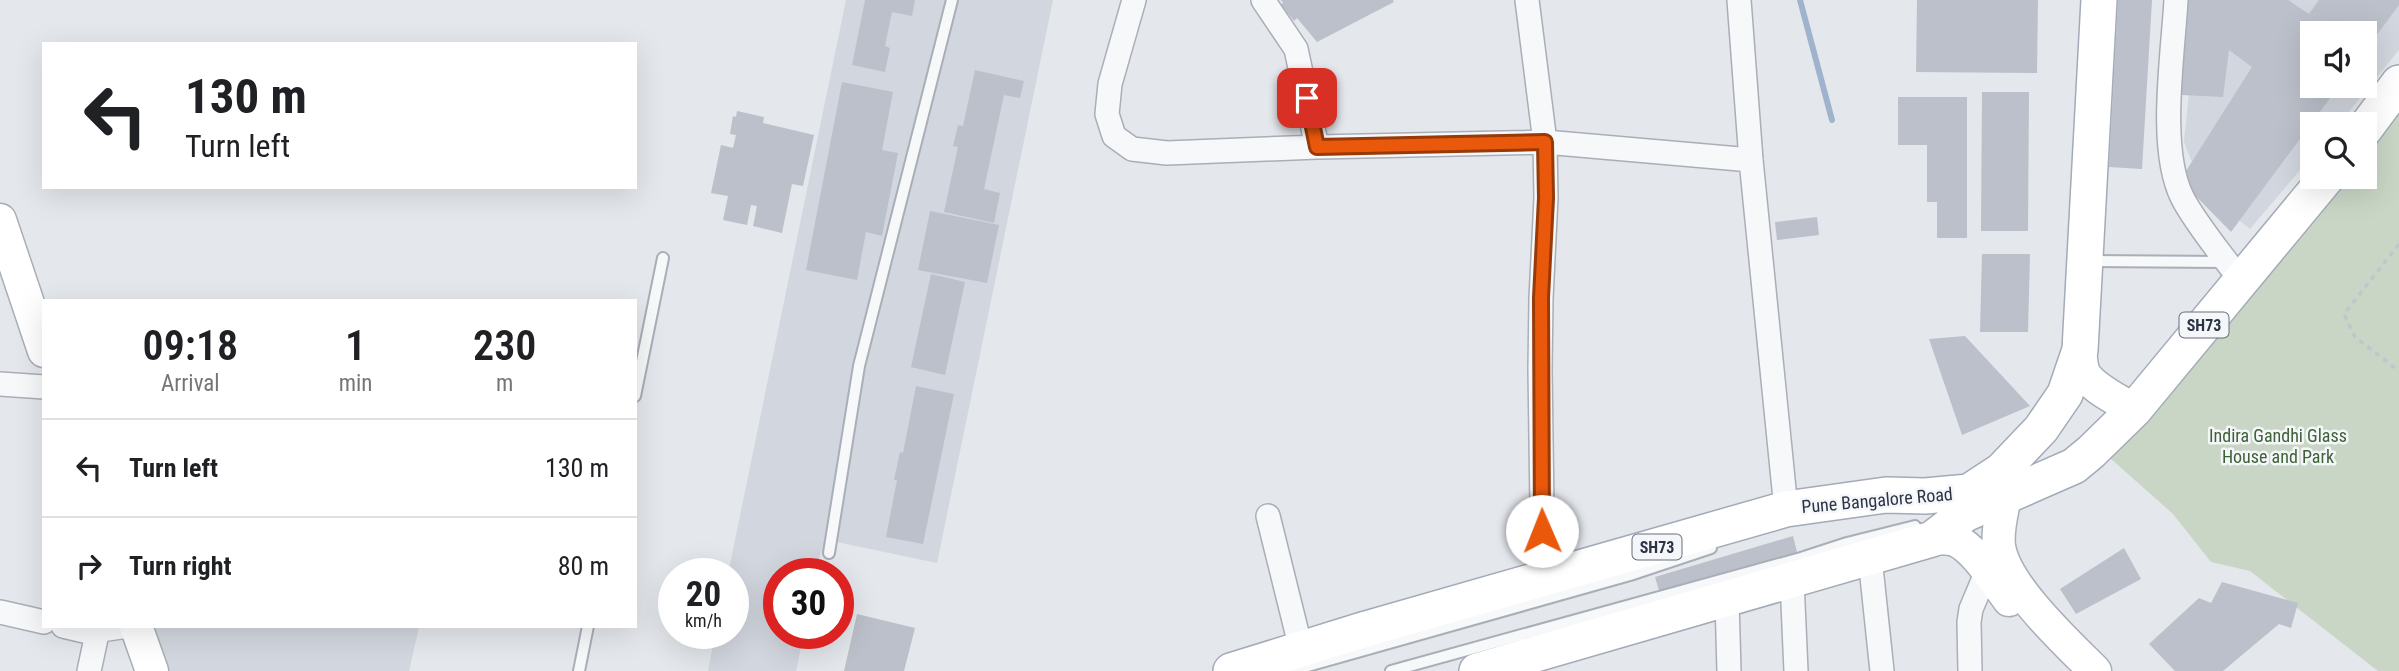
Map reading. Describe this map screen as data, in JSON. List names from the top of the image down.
{
  "streets": {
    "main road": ["SH73", "Pune Bangalore Road"]
  },
  "crossings": [
    ["SH73", "Pune Bangalore Road"]
  ],
  "parks": ["Indira Gandhi Glass House and Park"],
  "page": {
    "turn": ["130 m", "Turn left"],
    "eta": [
      "09:18",
      "Arrival",
      "1",
      "min",
      "230",
      "m"
    ],
    "list": [
      {
        "name": "Turn left",
        "value": "130 m"
      },
      {
        "name": "Turn right",
        "value": "80 m"
      }
    ],
    "speed": "20 km/h",
    "limit": "30"
  }
}
